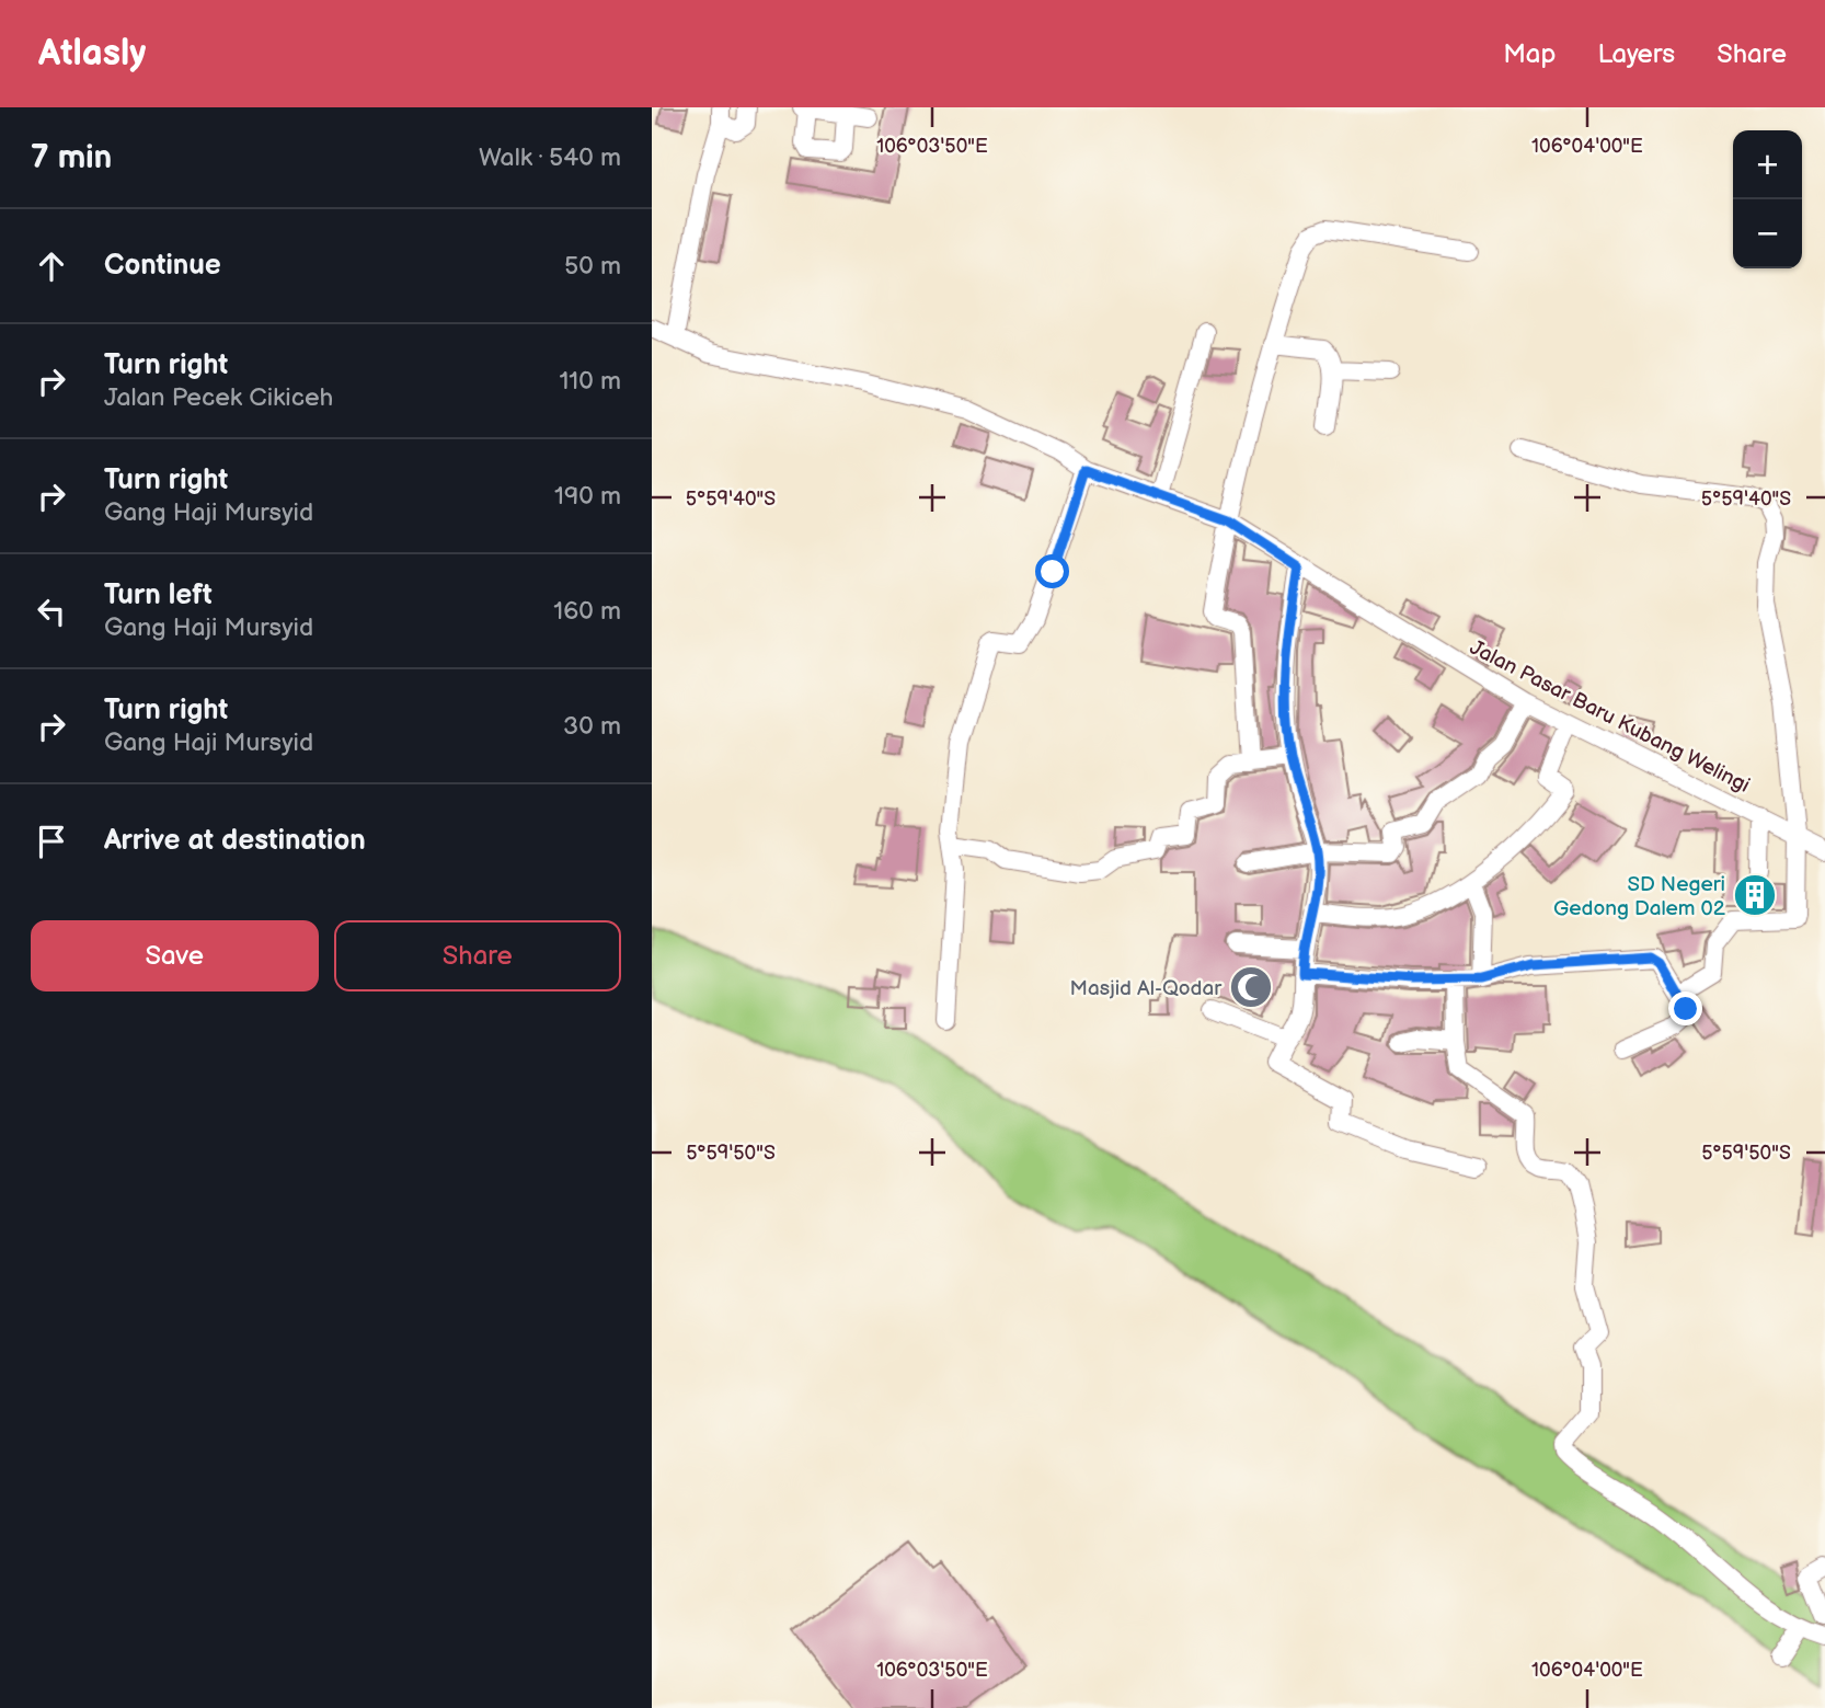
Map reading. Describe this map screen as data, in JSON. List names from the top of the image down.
{
  "streets": {
    "street": ["Jalan Pasar Baru Kubang Welingi"]
  },
  "places": {
    "building": ["SD Negeri Gedong Dalem 02"],
    "mosque": ["Masjid Al-Qodar"]
  },
  "page": {
    "header": "Atlasly",
    "nav": ["Map", "Layers", "Share"],
    "heading": ["7 min", "Walk · 540 m"],
    "map_buttons": ["+", "−"],
    "list": [
      ["Continue", "50 m"],
      ["Turn right", "Jalan Pecek Cikiceh", "110 m"],
      ["Turn right", "Gang Haji Mursyid", "190 m"],
      ["Turn left", "Gang Haji Mursyid", "160 m"],
      ["Turn right", "Gang Haji Mursyid", "30 m"],
      "Arrive at destination"
    ],
    "buttons": ["Save", "Share"]
  },
  "coordinates": [
    "106°03'50\"E",
    "106°04'00\"E",
    "5°59'40\"S",
    "5°59'50\"S"
  ]
}
